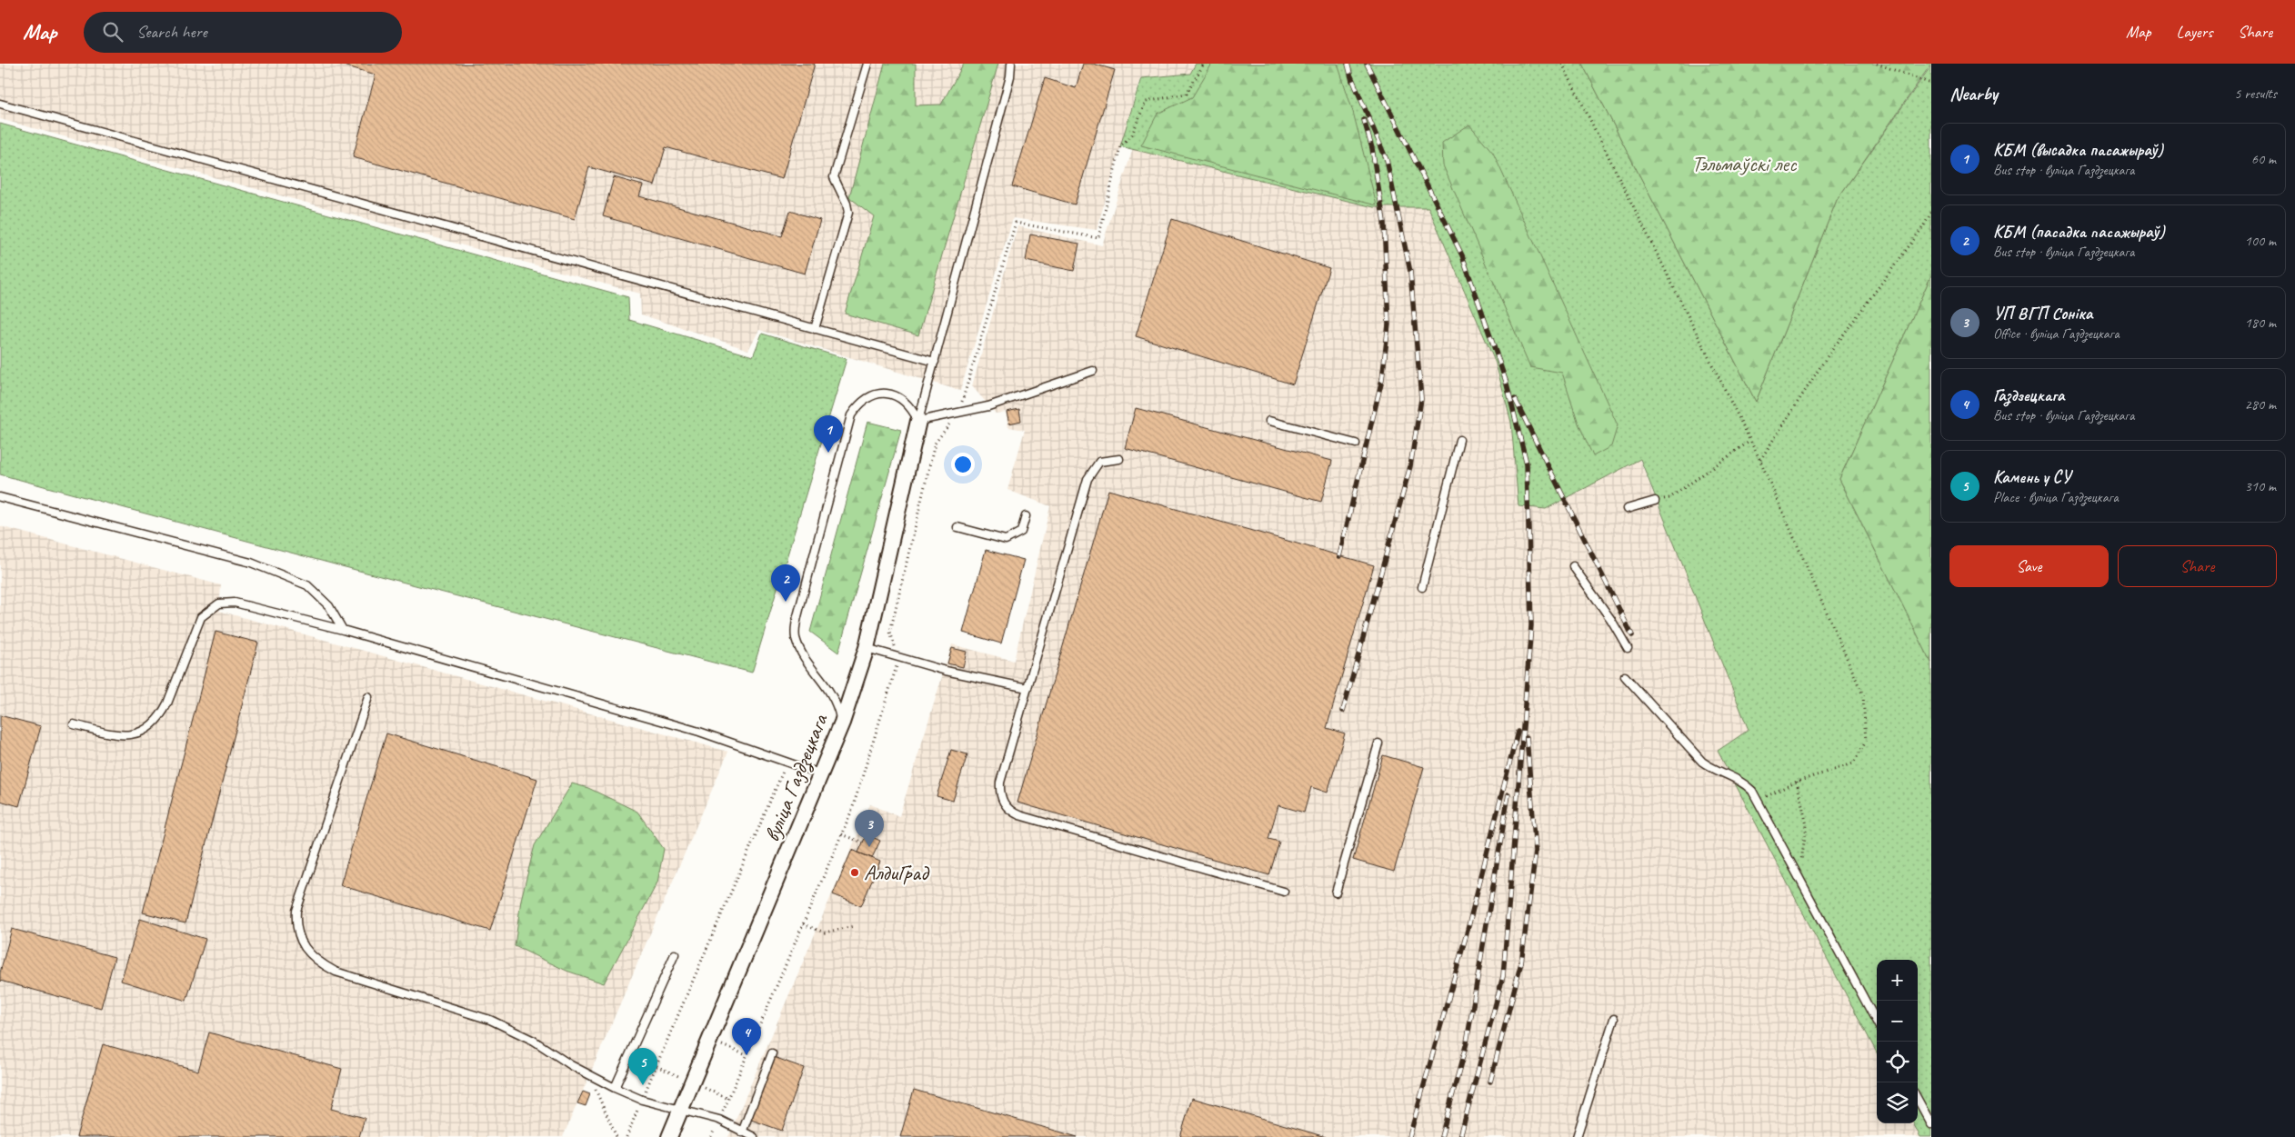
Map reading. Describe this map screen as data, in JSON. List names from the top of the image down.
{
  "streets": {
    "street": ["вуліца Газдзецкага"]
  },
  "parks": ["Тэльмаўскі лес"],
  "places": ["АлдиГрад"],
  "page": {
    "header": "Map",
    "search": "Search here",
    "nav": ["Map", "Layers", "Share"],
    "heading": ["Nearby", "5 results"],
    "list": [
      {
        "mark": "1",
        "name": "КБМ (высадка пасажыраў)",
        "note": "Bus stop · вуліца Газдзецкага",
        "value": "60 m"
      },
      {
        "mark": "2",
        "name": "КБМ (пасадка пасажыраў)",
        "note": "Bus stop · вуліца Газдзецкага",
        "value": "100 m"
      },
      {
        "mark": "3",
        "name": "УП ВГП Соніка",
        "note": "Office · вуліца Газдзецкага",
        "value": "180 m"
      },
      {
        "mark": "4",
        "name": "Газдзецкага",
        "note": "Bus stop · вуліца Газдзецкага",
        "value": "280 m"
      },
      {
        "mark": "5",
        "name": "Камень у СУ",
        "note": "Place · вуліца Газдзецкага",
        "value": "310 m"
      }
    ],
    "pins": [
      "1",
      "2",
      "3",
      "4",
      "5"
    ],
    "buttons": ["Save", "Share"],
    "map_buttons": ["+", "−"]
  }
}
